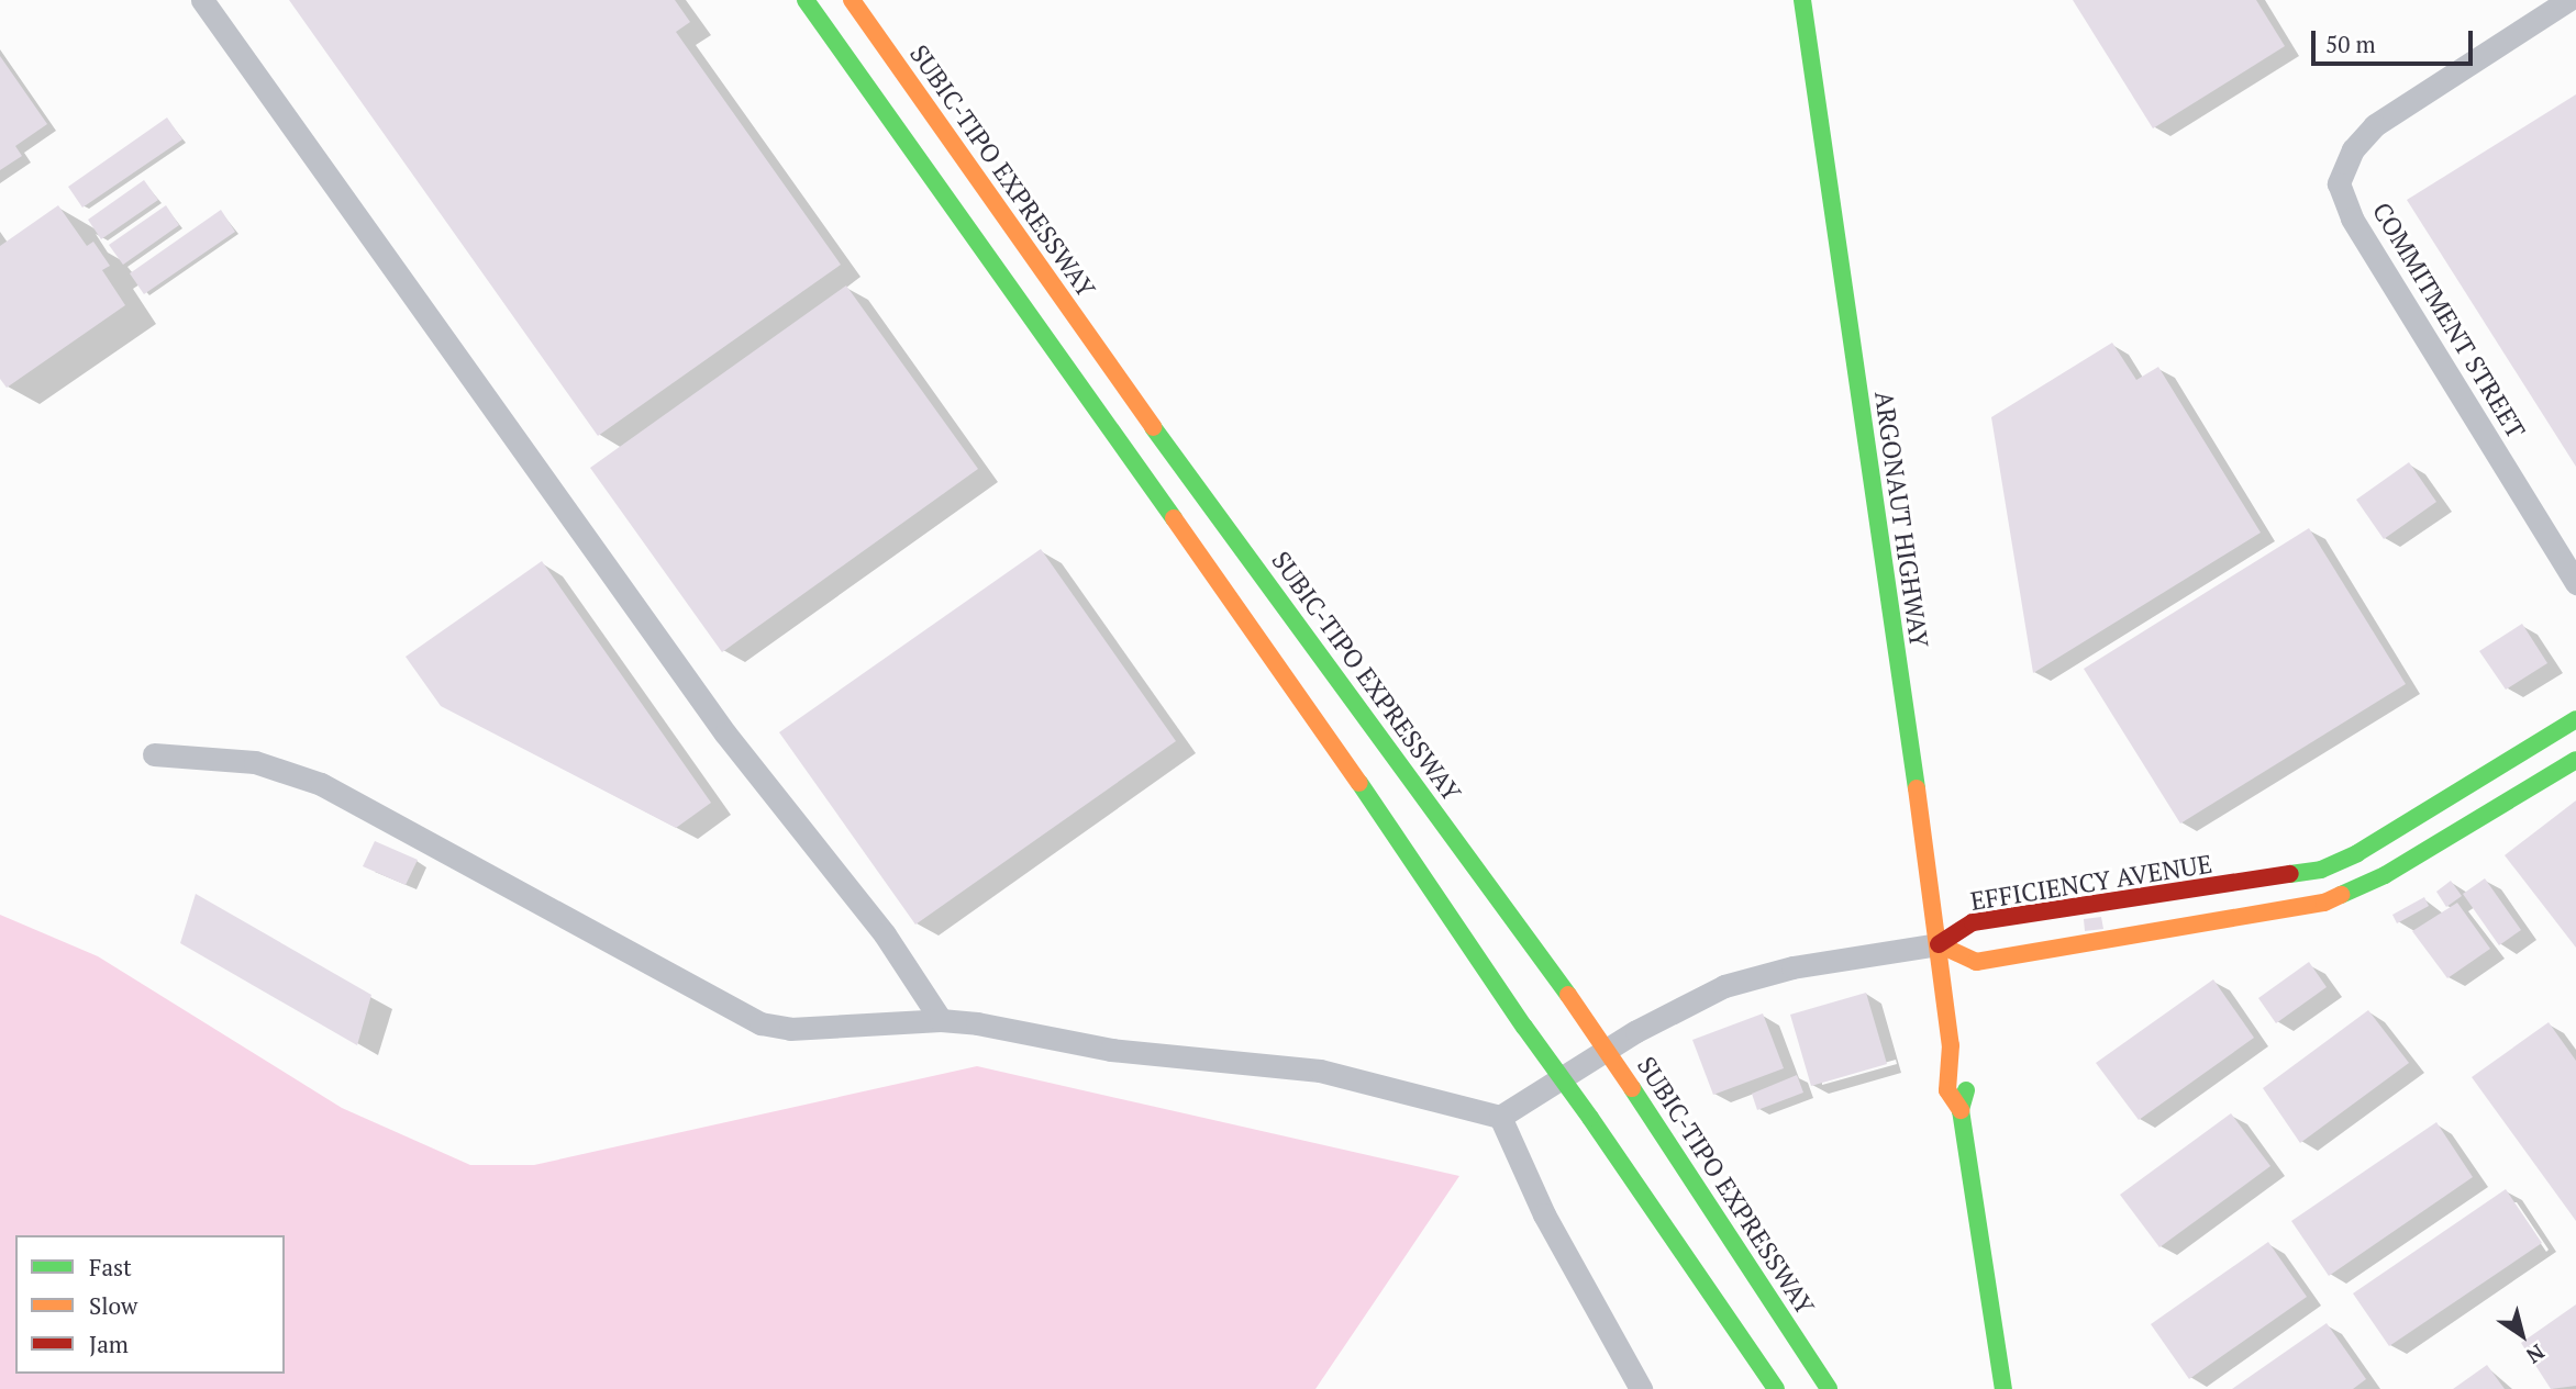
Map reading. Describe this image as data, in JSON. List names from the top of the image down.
{
  "streets": {
    "main road": ["SUBIC-TIPO EXPRESSWAY", "ARGONAUT HIGHWAY", "EFFICIENCY AVENUE"],
    "street": ["COMMITMENT STREET"]
  },
  "crossings": [
    ["ARGONAUT HIGHWAY", "EFFICIENCY AVENUE"]
  ],
  "legend": ["Fast", "Slow", "Jam"],
  "scale_bar": "50 m",
  "north": "bottom right"
}
